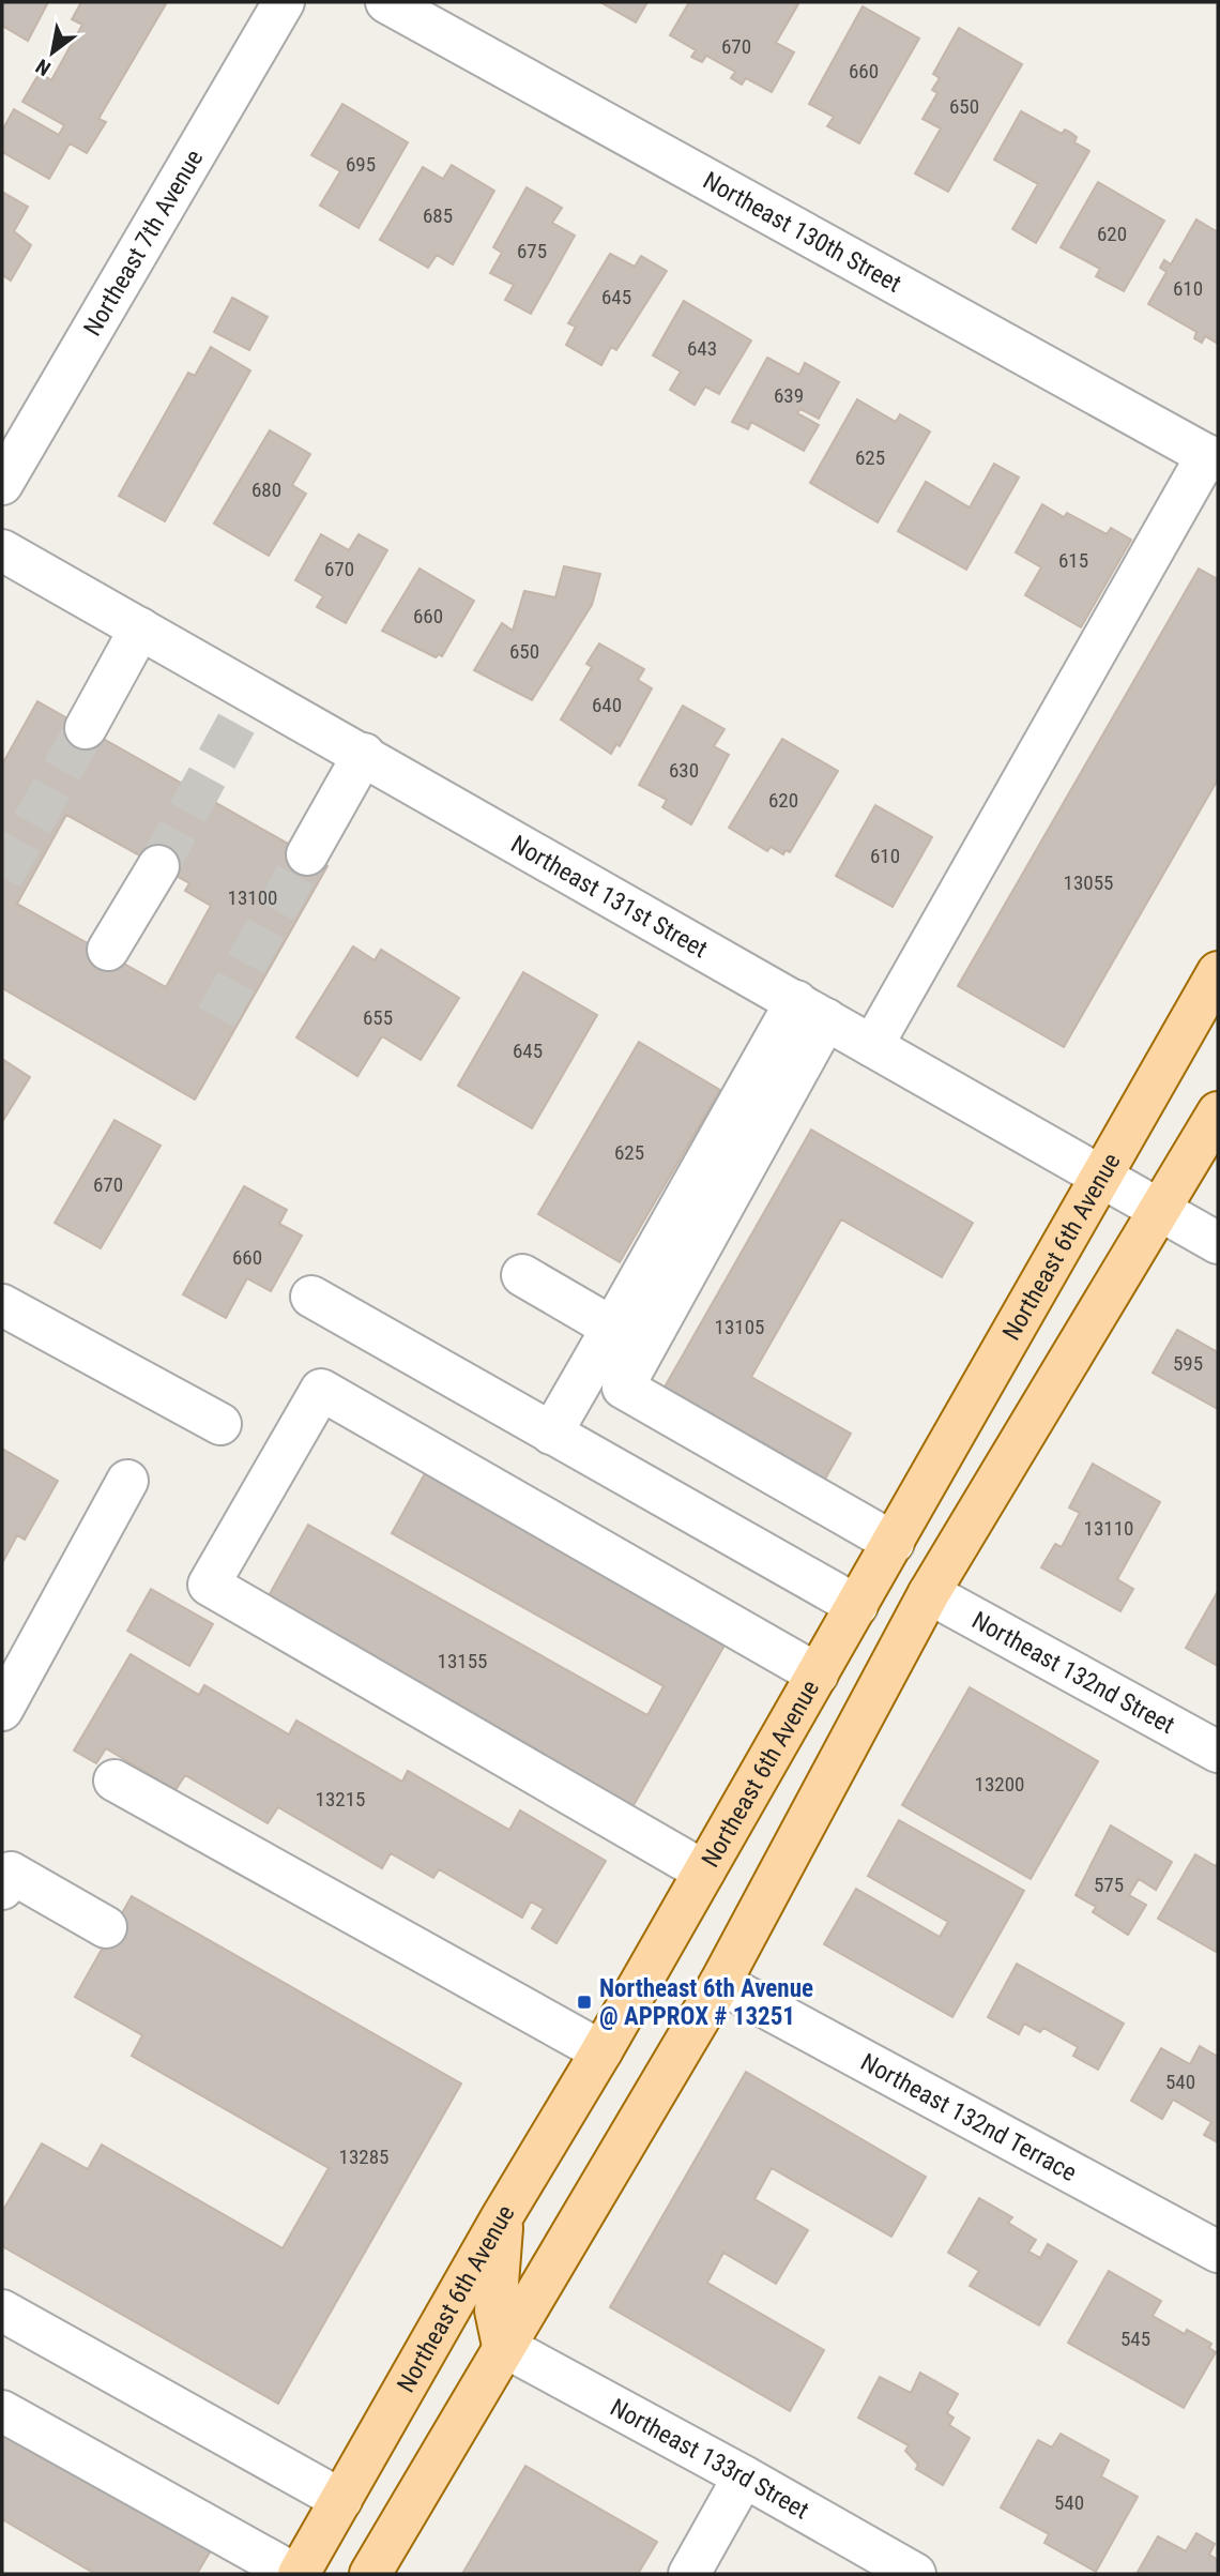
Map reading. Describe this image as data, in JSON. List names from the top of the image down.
{
  "streets": {
    "main road": ["Northeast 6th Avenue"],
    "street": [
      "Northeast 130th Street",
      "Northeast 7th Avenue",
      "Northeast 131st Street",
      "Northeast 132nd Street",
      "Northeast 132nd Terrace",
      "Northeast 133rd Street"
    ]
  },
  "crossings": [
    ["Northeast 131st Street", "Northeast 6th Avenue"]
  ],
  "places": {
    "transit": ["Northeast 6th Avenue @ APPROX # 13251"]
  },
  "house_numbers": [
    "670",
    "660",
    "650",
    "695",
    "685",
    "620",
    "675",
    "610",
    "645",
    "643",
    "639",
    "625",
    "680",
    "615",
    "670",
    "660",
    "650",
    "640",
    "630",
    "620",
    "610",
    "13055",
    "13100",
    "655",
    "645",
    "625",
    "670",
    "660",
    "13105",
    "595",
    "13110",
    "13155",
    "13200",
    "13215",
    "575",
    "540",
    "13285",
    "545",
    "540"
  ],
  "north": "bottom left"
}
